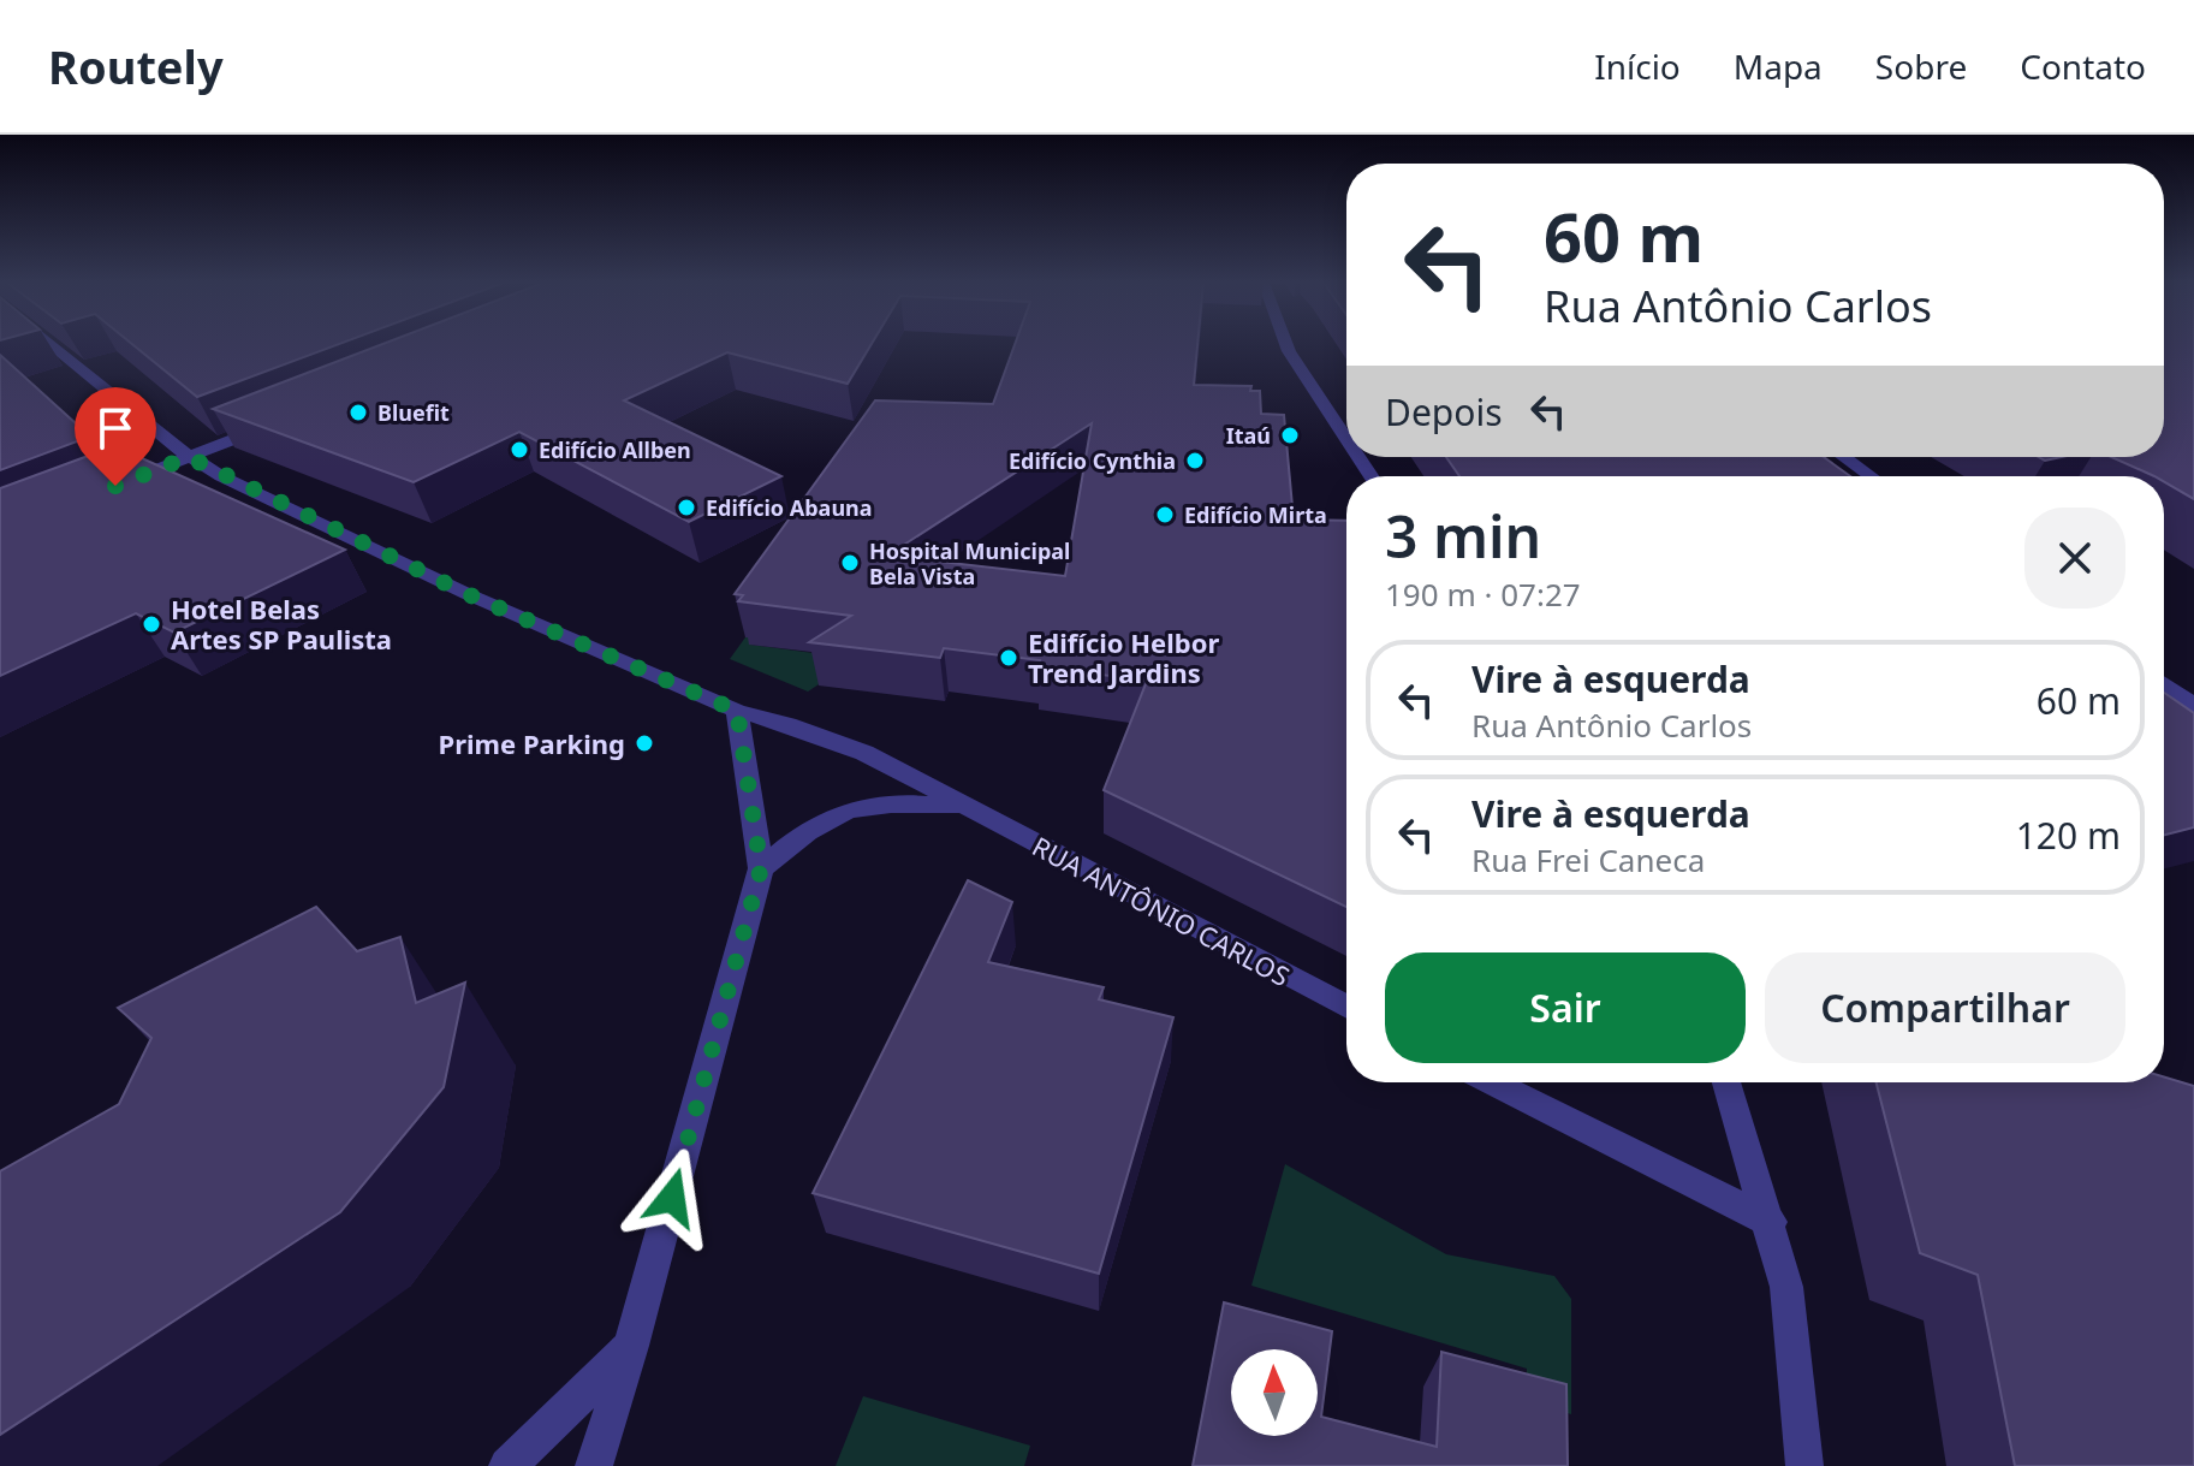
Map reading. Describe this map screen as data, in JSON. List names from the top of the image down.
{
  "streets": {
    "street": ["RUA ANTÔNIO CARLOS"]
  },
  "places": [
    "Bluefit",
    "Itaú",
    "Edifício Allben",
    "Edifício Cynthia",
    "Edifício Abauna",
    "Edifício Mirta",
    "Hospital Municipal Bela Vista",
    "Hotel Belas Artes SP Paulista",
    "Edifício Helbor Trend Jardins",
    "Prime Parking"
  ],
  "north": "top",
  "page": {
    "header": "Routely",
    "nav": [
      "Início",
      "Mapa",
      "Sobre",
      "Contato"
    ],
    "turn": ["60 m", "Rua Antônio Carlos"],
    "then": "Depois",
    "heading": ["3 min", "190 m · 07:27"],
    "list": [
      {
        "name": "Vire à esquerda",
        "note": "Rua Antônio Carlos",
        "value": "60 m"
      },
      {
        "name": "Vire à esquerda",
        "note": "Rua Frei Caneca",
        "value": "120 m"
      }
    ],
    "buttons": ["Sair", "Compartilhar"]
  }
}
